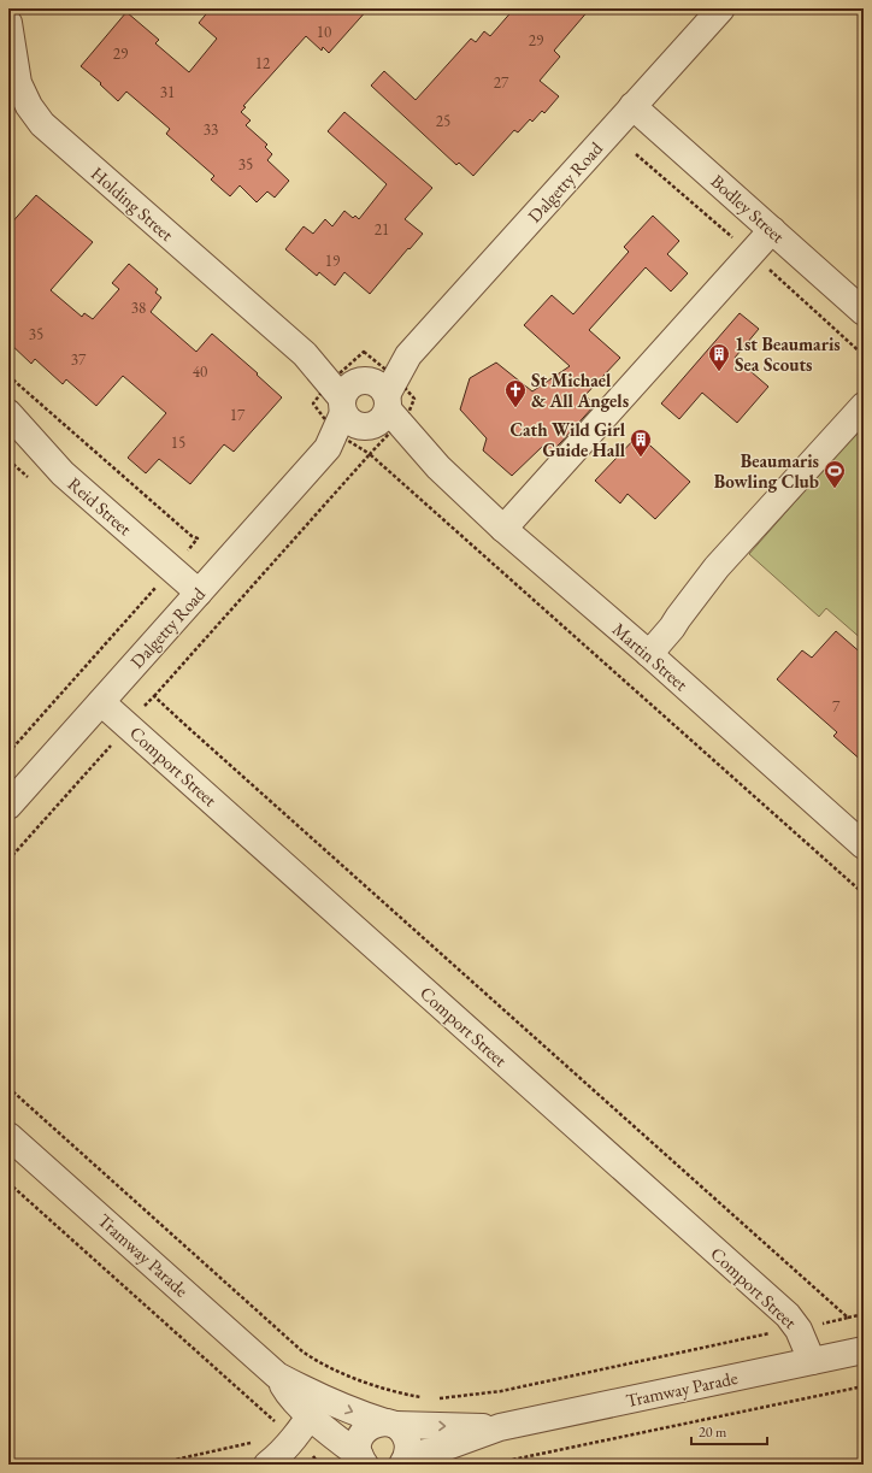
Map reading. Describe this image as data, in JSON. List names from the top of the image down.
{
  "streets": {
    "street": [
      "Dalgetty Road",
      "Holding Street",
      "Bodley Street",
      "Reid Street",
      "Martin Street",
      "Comport Street",
      "Tramway Parade"
    ]
  },
  "crossings": [
    ["Dalgetty Road", "Holding Street"],
    ["Dalgetty Road", "Bodley Street"],
    ["Dalgetty Road", "Reid Street"],
    ["Dalgetty Road", "Martin Street"],
    ["Dalgetty Road", "Comport Street"],
    ["Holding Street", "Martin Street"],
    ["Comport Street", "Tramway Parade"]
  ],
  "places": {
    "building": ["1st Beaumaris Sea Scouts", "Cath Wild Girl Guide Hall"],
    "church": ["St Michael & All Angels"],
    "sports": ["Beaumaris Bowling Club"]
  },
  "house_numbers": [
    "10",
    "29",
    "29",
    "12",
    "27",
    "31",
    "25",
    "33",
    "35",
    "21",
    "19",
    "38",
    "35",
    "37",
    "40",
    "17",
    "15",
    "7"
  ],
  "scale_bar": "20 m"
}
